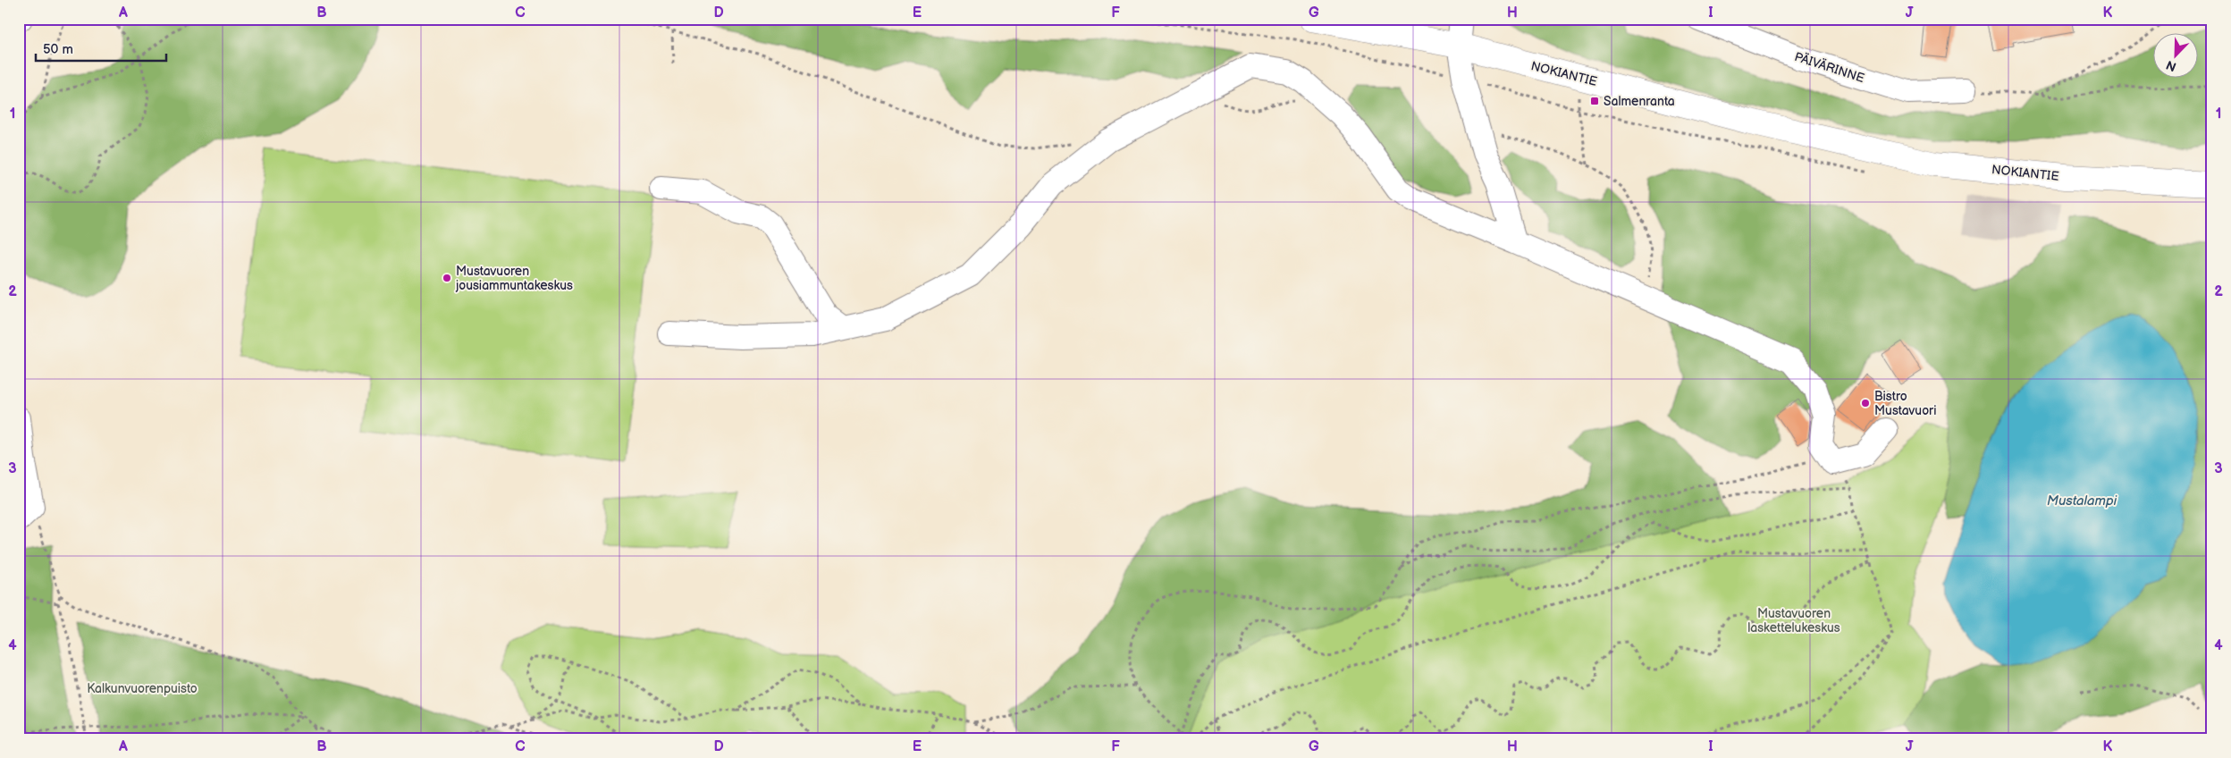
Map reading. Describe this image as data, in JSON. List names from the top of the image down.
{
  "streets": {
    "main road": ["NOKIANTIE"],
    "street": ["PÄIVÄRINNE"]
  },
  "water": ["Mustalampi"],
  "parks": ["Mustavuoren laskettelukeskus", "Kalkunvuorenpuisto"],
  "places": {
    "transit": ["Salmenranta"],
    "other": ["Mustavuoren jousiammuntakeskus", "Bistro Mustavuori"]
  },
  "scale_bar": "50 m",
  "north": "bottom left",
  "grid": {
    "columns": [
      "A",
      "B",
      "C",
      "D",
      "E",
      "F",
      "G",
      "H",
      "I",
      "J",
      "K"
    ],
    "rows": [
      "1",
      "2",
      "3",
      "4"
    ]
  }
}
